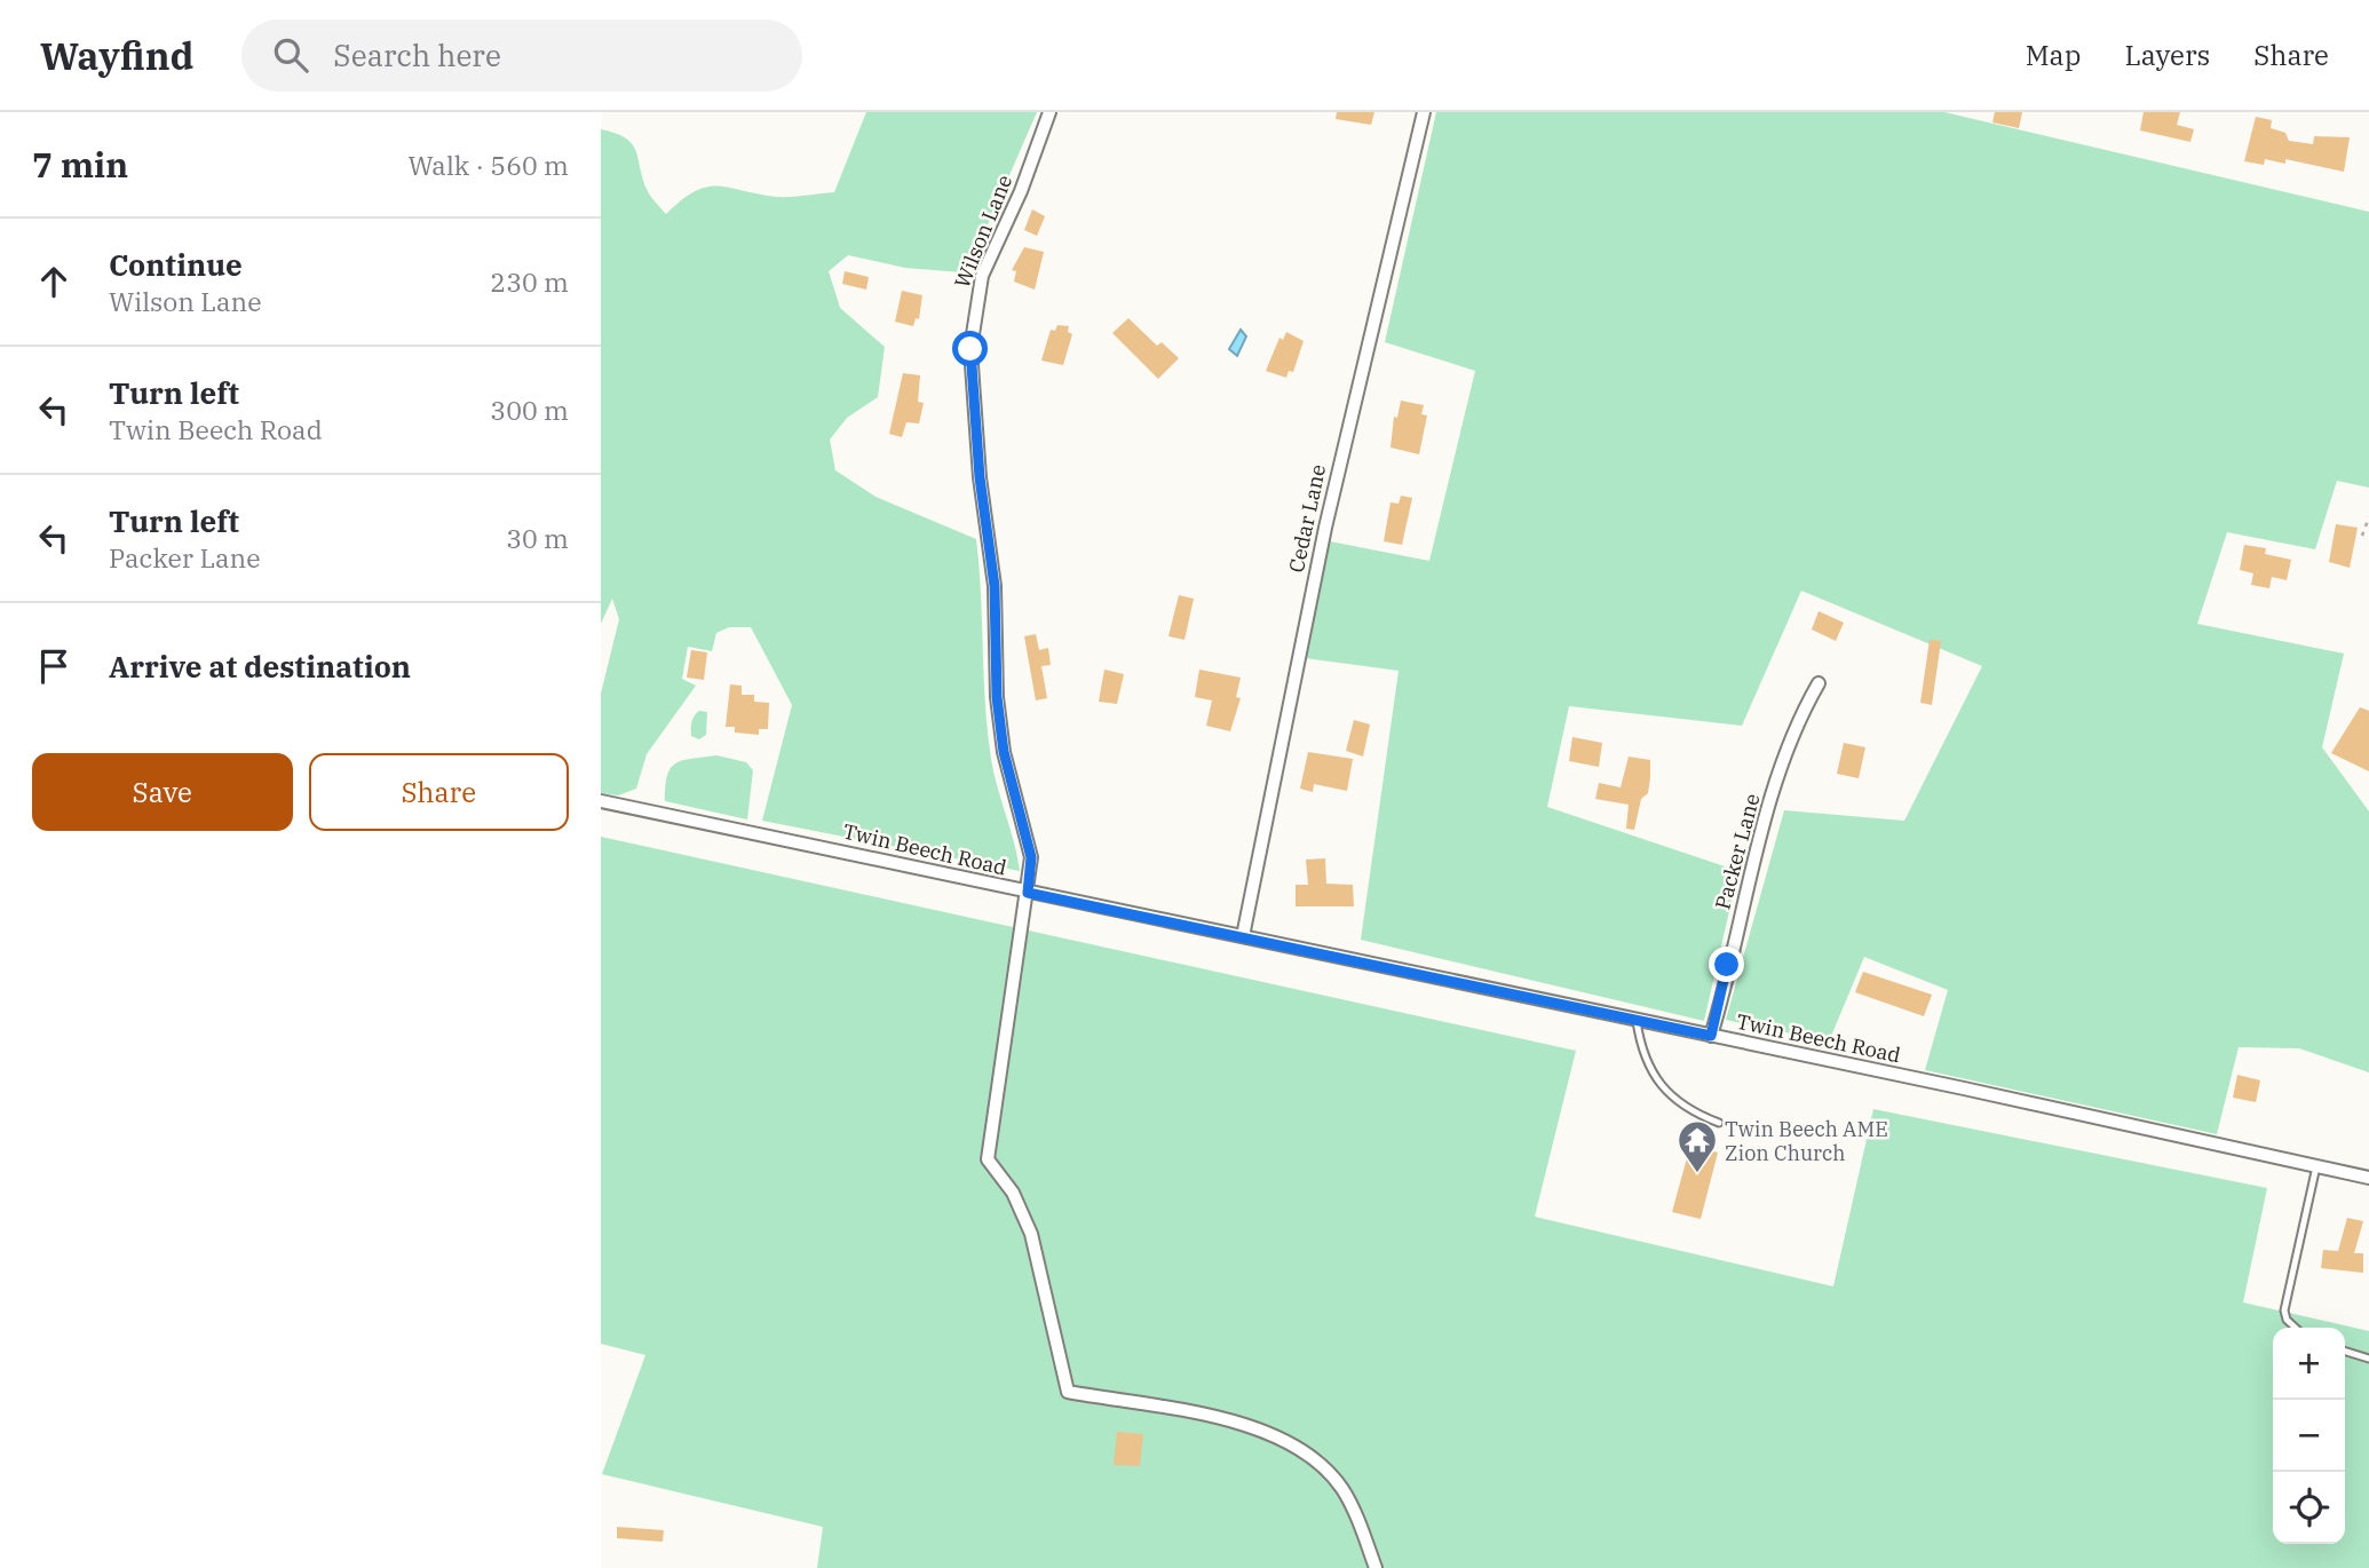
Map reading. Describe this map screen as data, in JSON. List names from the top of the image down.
{
  "streets": {
    "street": [
      "Wilson Lane",
      "Cedar Lane",
      "Twin Beech Road",
      "Packer Lane"
    ]
  },
  "crossings": [
    ["Wilson Lane", "Twin Beech Road"],
    ["Cedar Lane", "Twin Beech Road"],
    ["Twin Beech Road", "Packer Lane"]
  ],
  "places": {
    "temple": ["Twin Beech AME Zion Church"]
  },
  "page": {
    "header": "Wayfind",
    "search": "Search here",
    "nav": ["Map", "Layers", "Share"],
    "heading": ["7 min", "Walk · 560 m"],
    "list": [
      ["Continue", "Wilson Lane", "230 m"],
      ["Turn left", "Twin Beech Road", "300 m"],
      ["Turn left", "Packer Lane", "30 m"],
      "Arrive at destination"
    ],
    "buttons": ["Save", "Share"],
    "map_buttons": ["+", "−"]
  }
}
